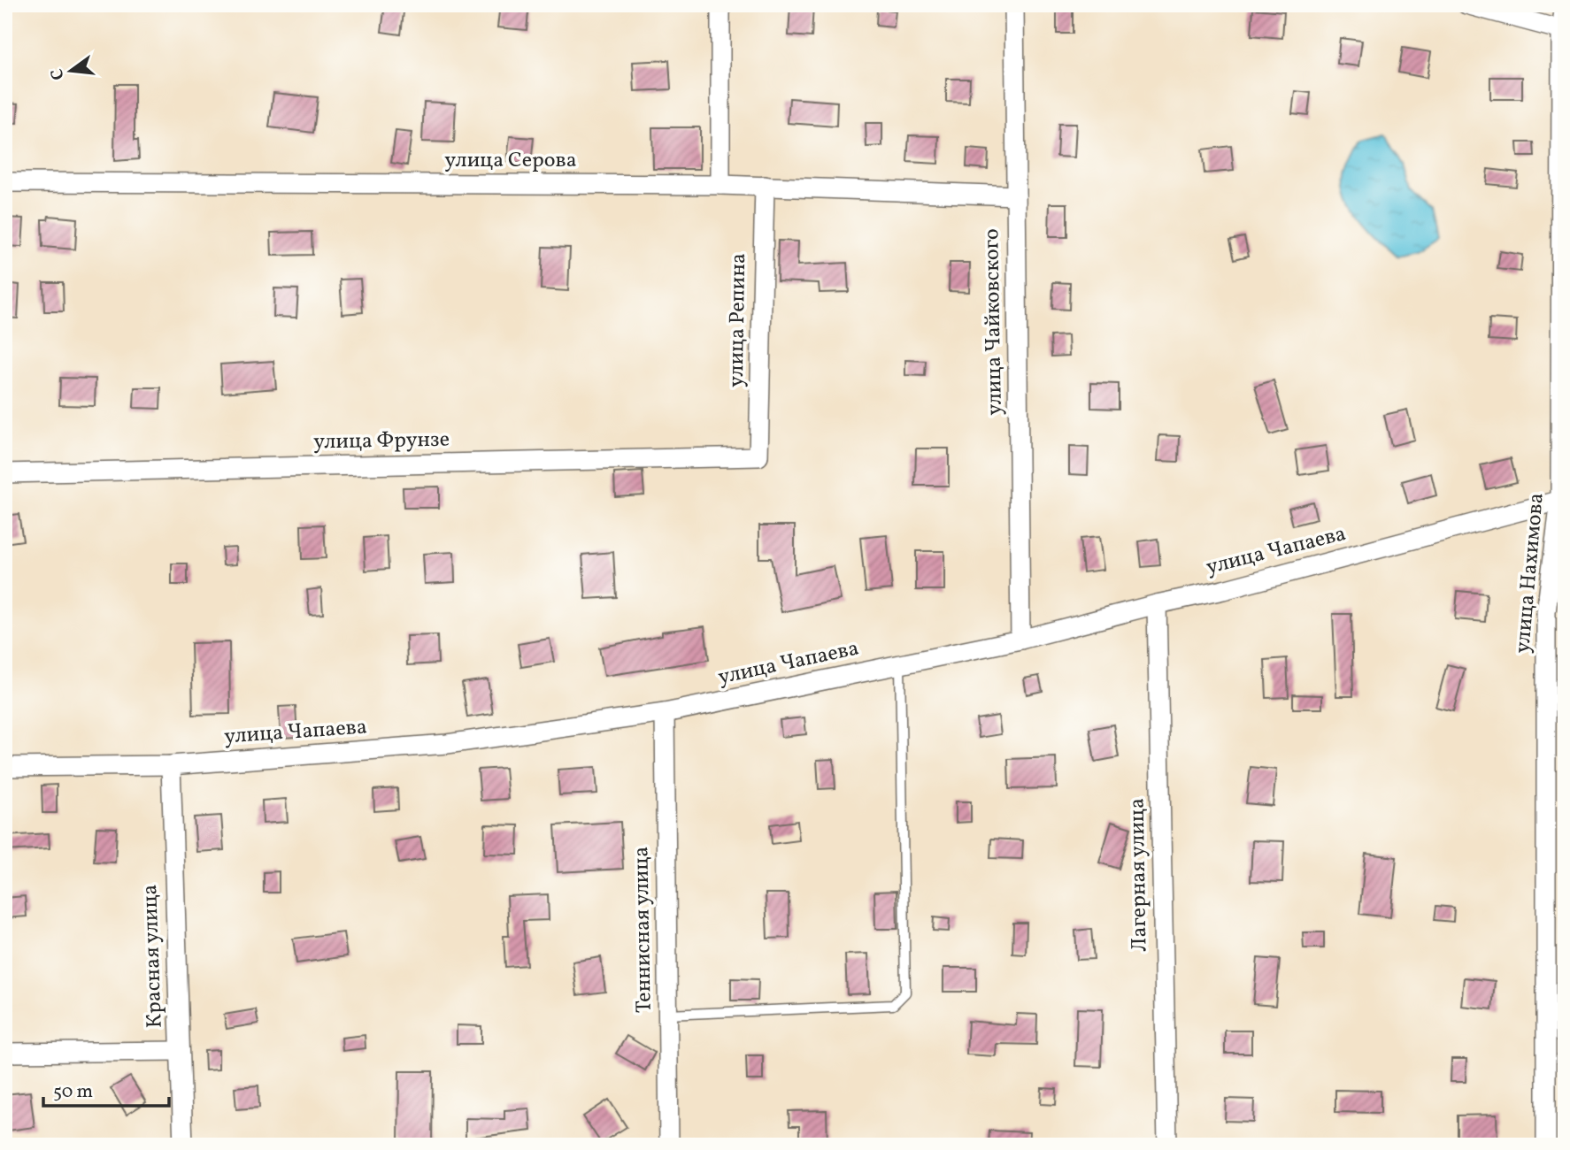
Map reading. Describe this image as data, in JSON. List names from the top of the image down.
{
  "streets": {
    "street": [
      "улица Серова",
      "улица Репина",
      "улица Чайковского",
      "улица Фрунзе",
      "улица Чапаева",
      "улица Нахимова",
      "Лагерная улица",
      "Теннисная улица",
      "Красная улица"
    ]
  },
  "crossings": [
    ["улица Серова", "улица Репина"],
    ["улица Серова", "улица Чайковского"],
    ["улица Репина", "улица Фрунзе"],
    ["улица Чайковского", "улица Чапаева"],
    ["улица Чапаева", "улица Нахимова"],
    ["улица Чапаева", "Лагерная улица"],
    ["улица Чапаева", "Теннисная улица"],
    ["улица Чапаева", "Красная улица"]
  ],
  "scale_bar": "50 m",
  "north": "left"
}
